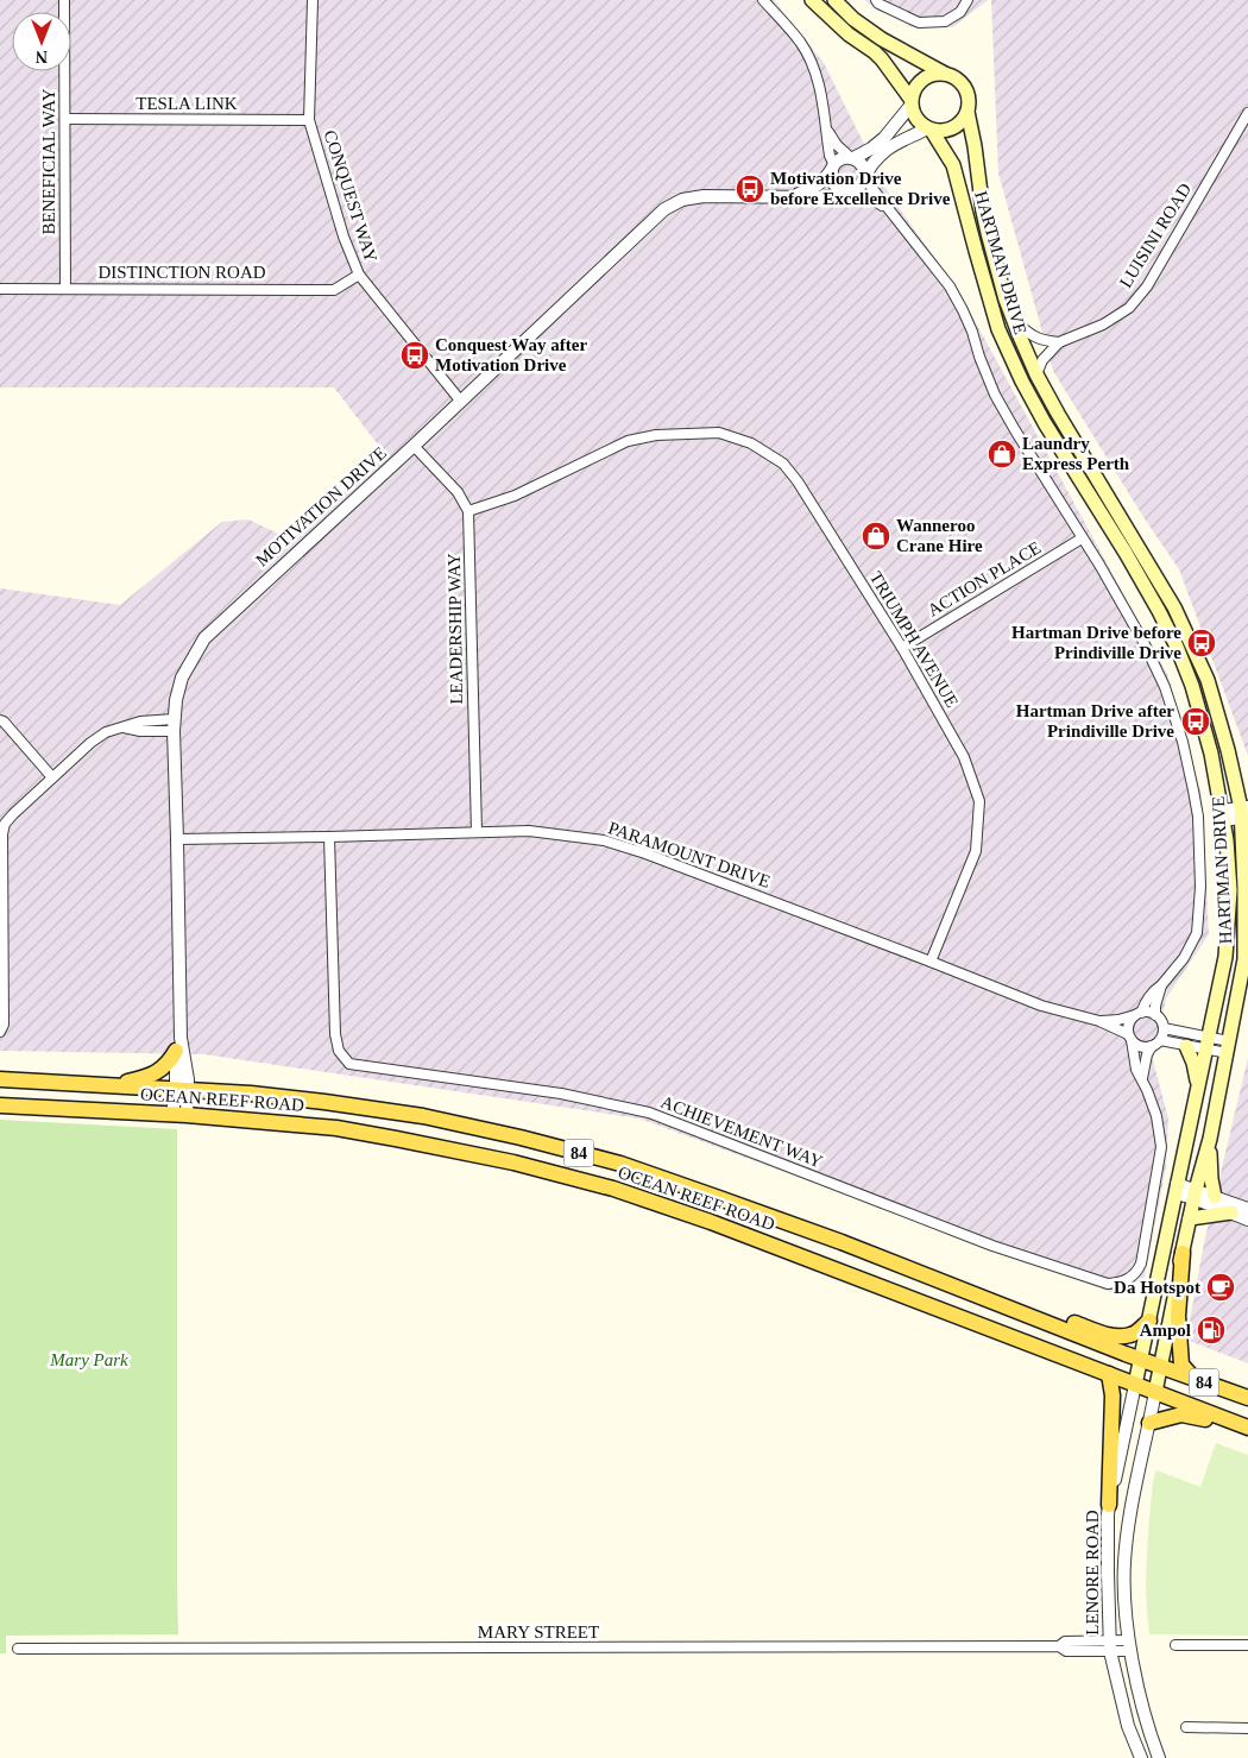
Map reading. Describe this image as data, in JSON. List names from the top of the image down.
{
  "streets": {
    "main road": ["HARTMAN DRIVE", "OCEAN REEF ROAD", "84"],
    "street": [
      "TESLA LINK",
      "BENEFICIAL WAY",
      "CONQUEST WAY",
      "LUISINI ROAD",
      "DISTINCTION ROAD",
      "MOTIVATION DRIVE",
      "ACTION PLACE",
      "LEADERSHIP WAY",
      "TRIUMPH AVENUE",
      "PARAMOUNT DRIVE",
      "ACHIEVEMENT WAY",
      "LENORE ROAD",
      "MARY STREET"
    ]
  },
  "crossings": [
    ["TESLA LINK", "BENEFICIAL WAY"],
    ["TESLA LINK", "CONQUEST WAY"],
    ["BENEFICIAL WAY", "DISTINCTION ROAD"],
    ["CONQUEST WAY", "DISTINCTION ROAD"],
    ["CONQUEST WAY", "MOTIVATION DRIVE"],
    ["LUISINI ROAD", "HARTMAN DRIVE"],
    ["HARTMAN DRIVE", "OCEAN REEF ROAD"],
    ["HARTMAN DRIVE", "LENORE ROAD"],
    ["MOTIVATION DRIVE", "PARAMOUNT DRIVE"],
    ["MOTIVATION DRIVE", "OCEAN REEF ROAD"],
    ["ACTION PLACE", "TRIUMPH AVENUE"],
    ["LEADERSHIP WAY", "TRIUMPH AVENUE"],
    ["LEADERSHIP WAY", "PARAMOUNT DRIVE"],
    ["TRIUMPH AVENUE", "PARAMOUNT DRIVE"],
    ["PARAMOUNT DRIVE", "ACHIEVEMENT WAY"],
    ["OCEAN REEF ROAD", "LENORE ROAD"],
    ["LENORE ROAD", "MARY STREET"]
  ],
  "parks": ["Mary Park"],
  "places": {
    "bus stop": [
      "Motivation Drive before Excellence Drive",
      "Conquest Way after Motivation Drive",
      "Hartman Drive before Prindiville Drive",
      "Hartman Drive after Prindiville Drive"
    ],
    "shop": ["Laundry Express Perth", "Wanneroo Crane Hire"],
    "cafe": ["Da Hotspot"],
    "fuel station": ["Ampol"]
  },
  "north": "bottom"
}
